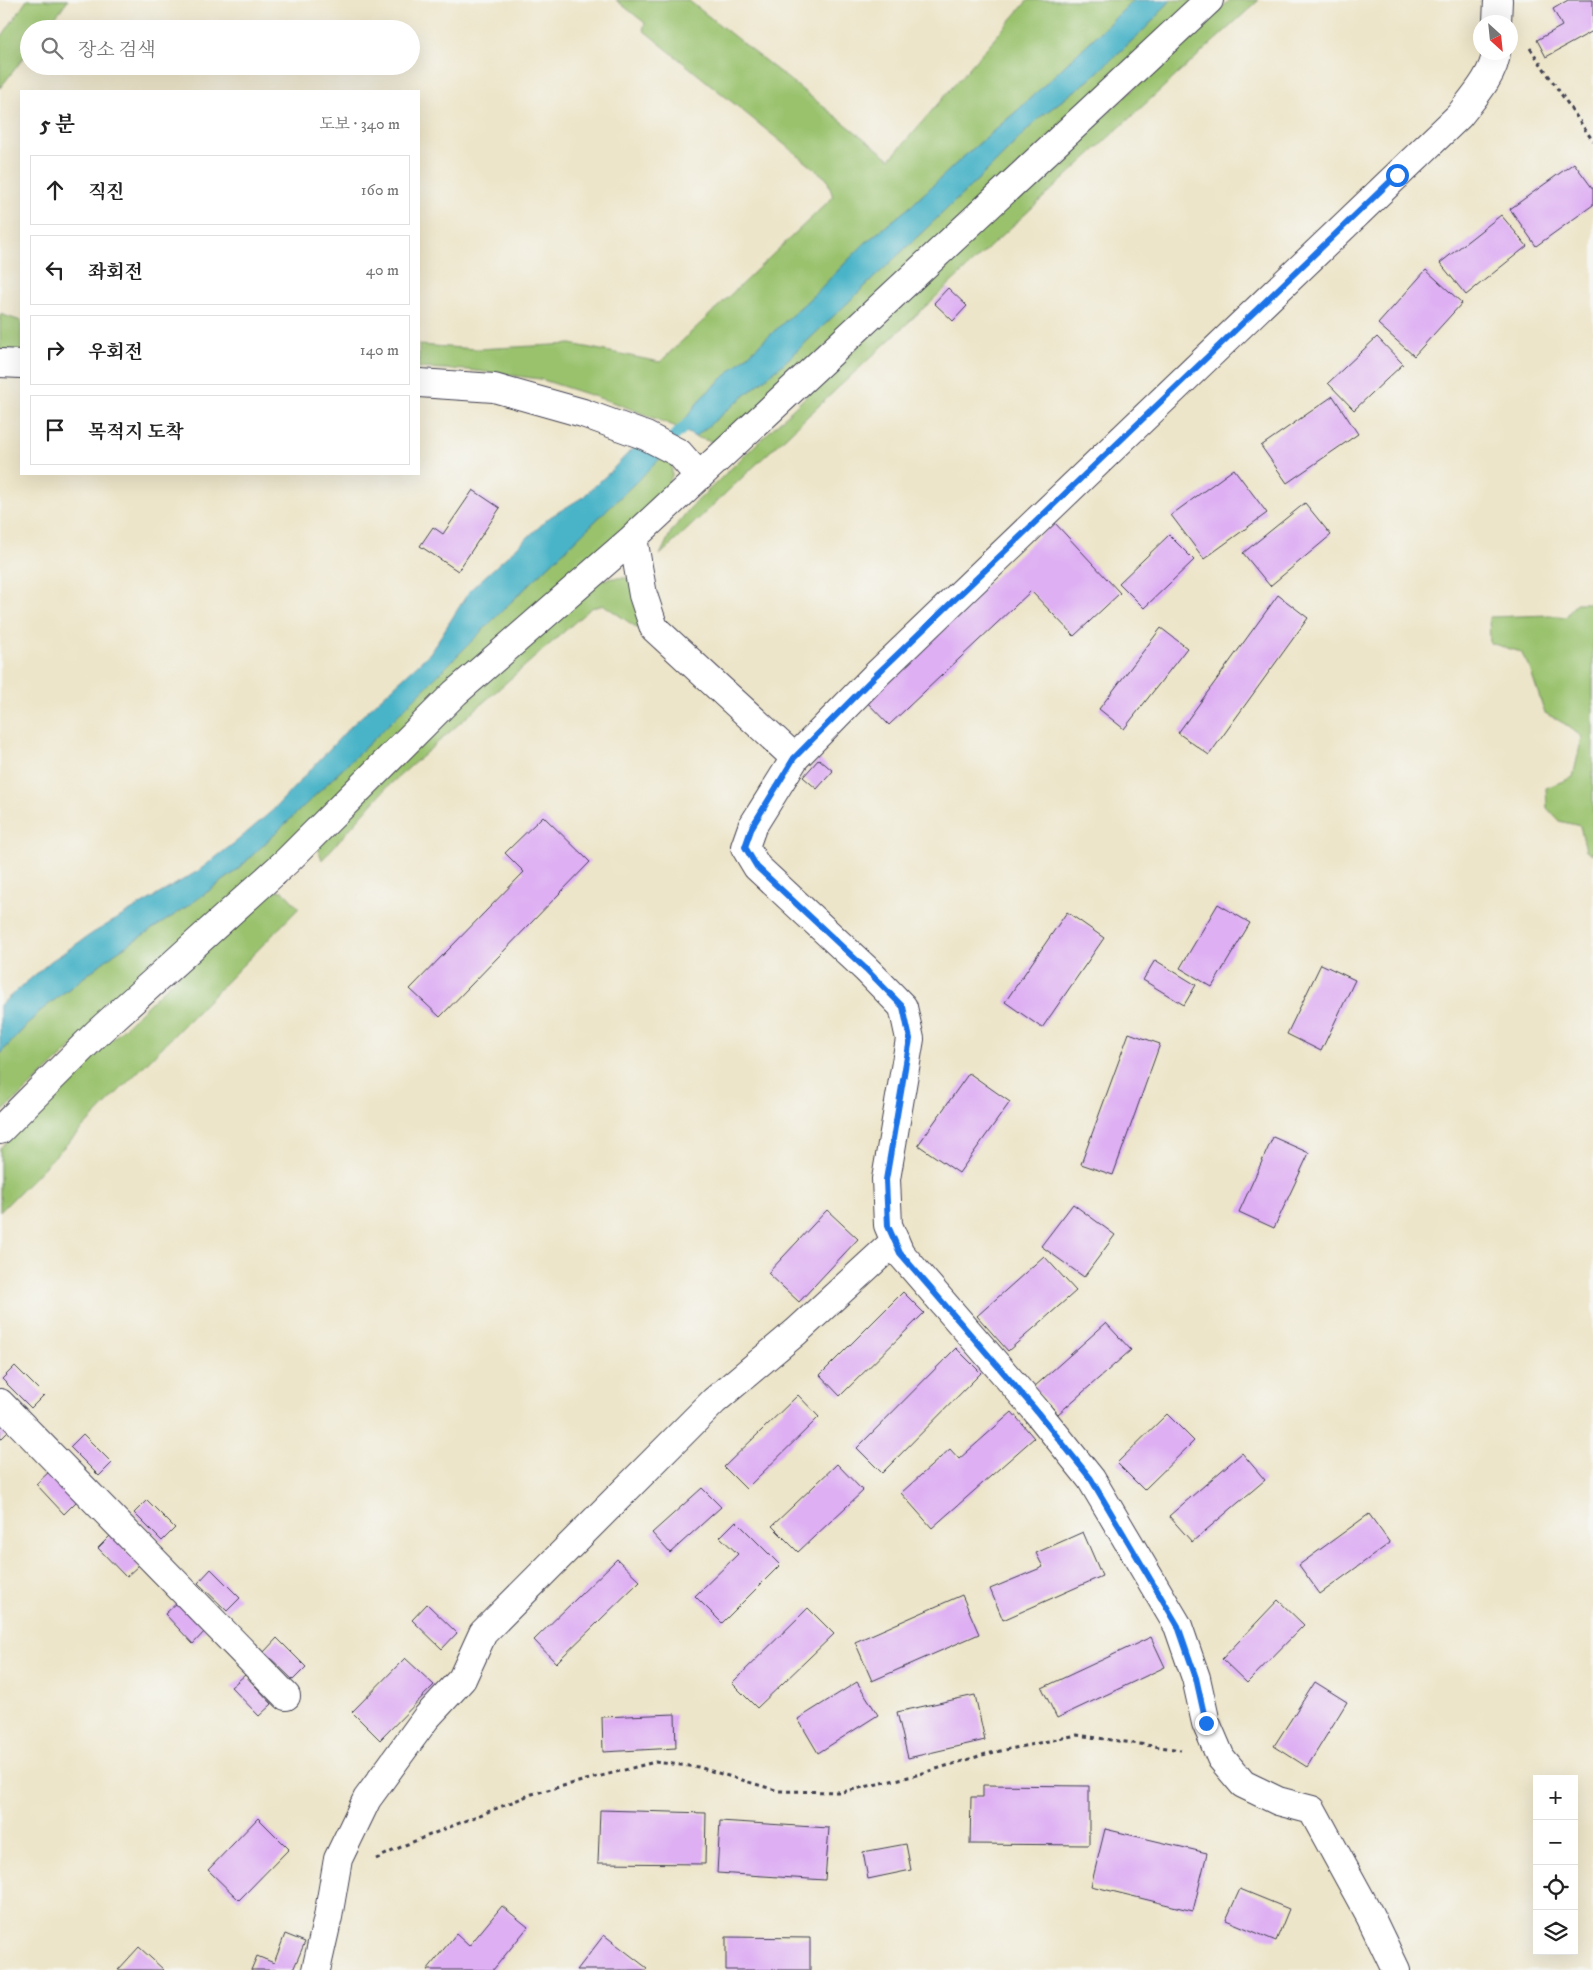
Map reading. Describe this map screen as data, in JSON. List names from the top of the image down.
{
  "north": "bottom right",
  "page": {
    "search": "장소 검색",
    "heading": ["5 분", "도보 · 340 m"],
    "list": [
      ["직진", "160 m"],
      ["좌회전", "40 m"],
      ["우회전", "140 m"],
      "목적지 도착"
    ],
    "map_buttons": ["+", "−"]
  }
}
